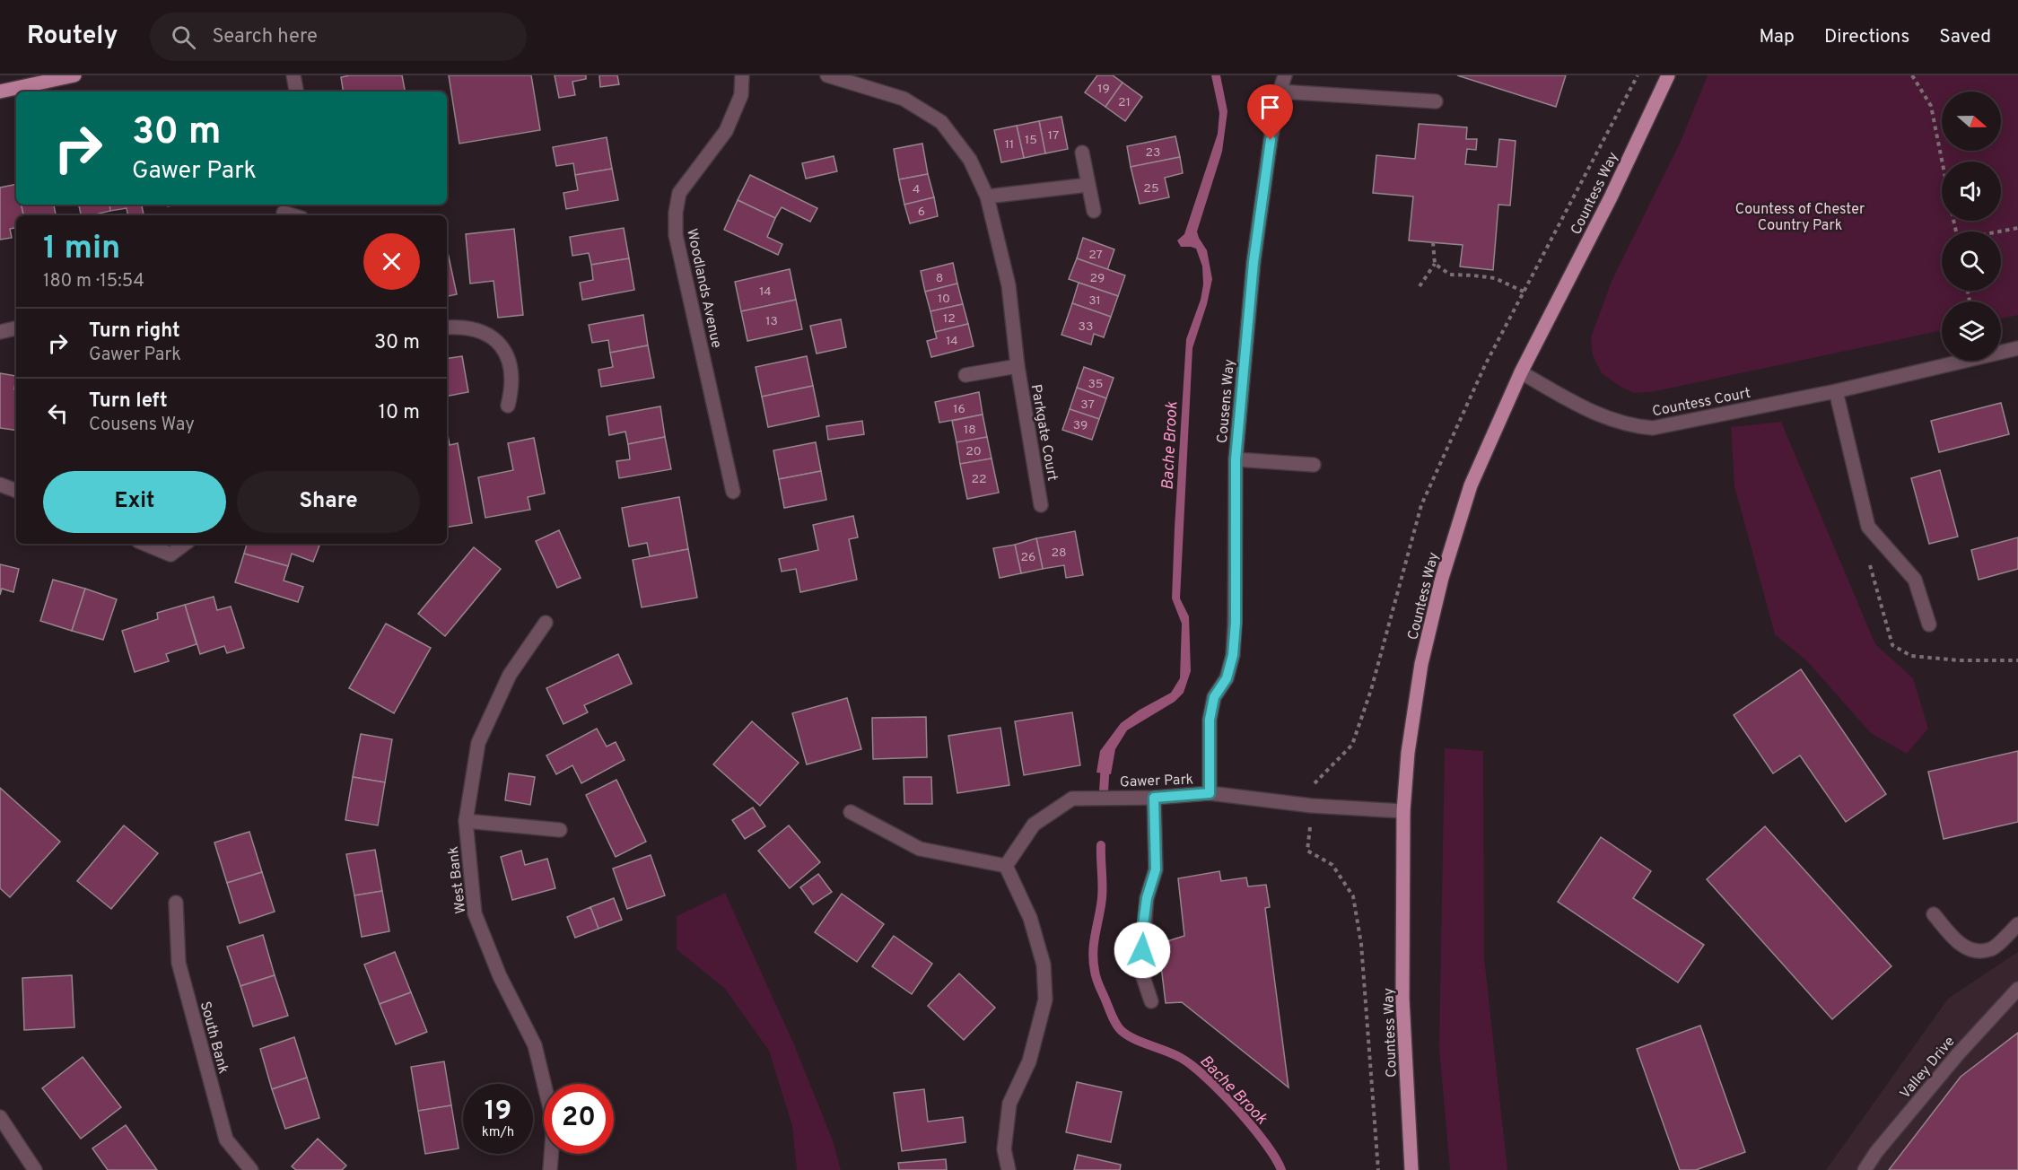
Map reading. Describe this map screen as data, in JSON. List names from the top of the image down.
{
  "streets": {
    "main road": ["Countess Way"],
    "street": [
      "Woodlands Avenue",
      "Cousens Way",
      "Countess Court",
      "Parkgate Court",
      "Gawer Park",
      "West Bank",
      "South Bank",
      "Valley Drive"
    ]
  },
  "crossings": [
    ["Countess Way", "Countess Court"],
    ["Countess Way", "Gawer Park"],
    ["Cousens Way", "Gawer Park"]
  ],
  "water": ["Bache Brook"],
  "parks": ["Countess of Chester Country Park"],
  "house_numbers": [
    "19",
    "21",
    "17",
    "15",
    "11",
    "23",
    "25",
    "4",
    "6",
    "27",
    "8",
    "29",
    "14",
    "10",
    "31",
    "12",
    "13",
    "33",
    "14",
    "35",
    "37",
    "16",
    "39",
    "18",
    "20",
    "22",
    "28",
    "26"
  ],
  "north": "right",
  "page": {
    "header": "Routely",
    "search": "Search here",
    "nav": ["Map", "Directions", "Saved"],
    "turn": ["30 m", "Gawer Park"],
    "heading": ["1 min", "180 m · 15:54"],
    "list": [
      {
        "name": "Turn right",
        "note": "Gawer Park",
        "value": "30 m"
      },
      {
        "name": "Turn left",
        "note": "Cousens Way",
        "value": "10 m"
      }
    ],
    "buttons": ["Exit", "Share"],
    "speed": "19 km/h",
    "limit": "20"
  }
}
